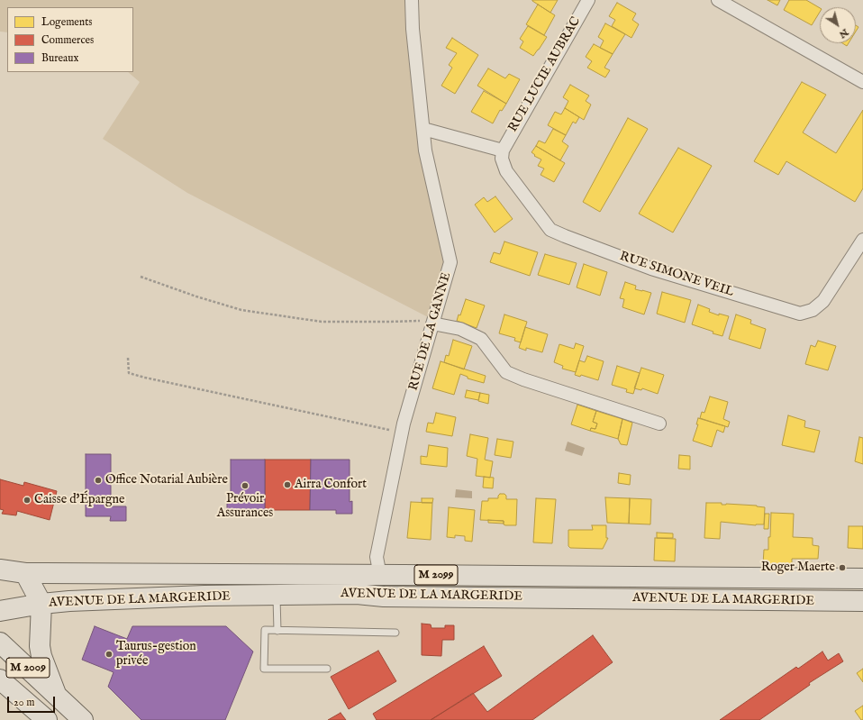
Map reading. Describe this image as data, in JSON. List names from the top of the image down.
{
  "streets": {
    "main road": ["M 2099", "AVENUE DE LA MARGERIDE", "M 2009"],
    "street": ["RUE LUCIE AUBRAC", "RUE SIMONE VEIL", "RUE DE LA GANNE"]
  },
  "crossings": [
    ["RUE LUCIE AUBRAC", "RUE SIMONE VEIL"],
    ["RUE DE LA GANNE", "AVENUE DE LA MARGERIDE"],
    ["M 2099", "AVENUE DE LA MARGERIDE"]
  ],
  "places": [
    "Office Notarial Aubière",
    "Airra Confort",
    "Prévoir Assurances",
    "Caisse d'Épargne",
    "Roger Maerte",
    "Taurus-gestion privée"
  ],
  "legend": ["Logements", "Commerces", "Bureaux"],
  "scale_bar": "20 m",
  "north": "bottom right"
}
